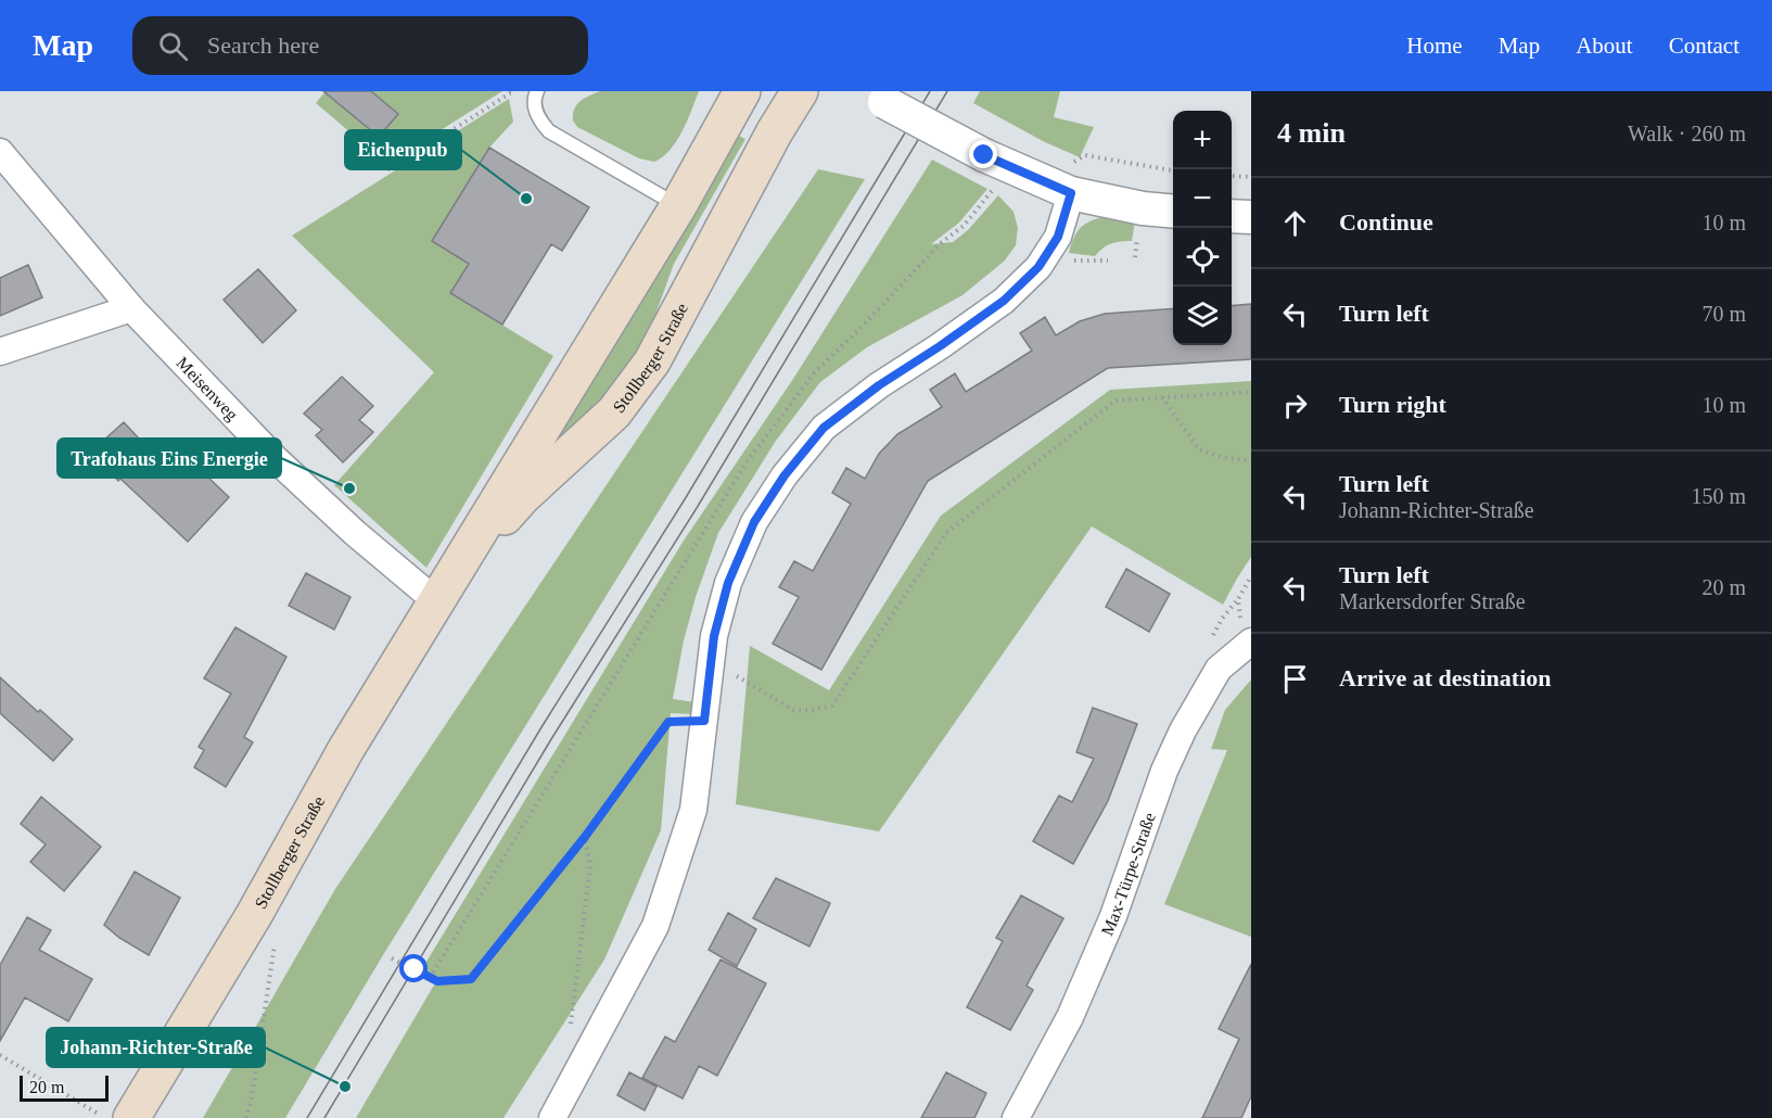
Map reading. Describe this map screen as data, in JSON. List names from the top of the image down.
{
  "streets": {
    "main road": ["Stollberger Straße"],
    "street": ["Meisenweg", "Max-Türpe-Straße"]
  },
  "crossings": [
    ["Stollberger Straße", "Meisenweg"]
  ],
  "places": ["Eichenpub", "Trafohaus Eins Energie", "Johann-Richter-Straße"],
  "scale_bar": "20 m",
  "page": {
    "header": "Map",
    "search": "Search here",
    "nav": [
      "Home",
      "Map",
      "About",
      "Contact"
    ],
    "heading": ["4 min", "Walk · 260 m"],
    "map_buttons": ["+", "−"],
    "list": [
      ["Continue", "10 m"],
      ["Turn left", "70 m"],
      ["Turn right", "10 m"],
      ["Turn left", "Johann-Richter-Straße", "150 m"],
      ["Turn left", "Markersdorfer Straße", "20 m"],
      "Arrive at destination"
    ],
    "scale": "20 m"
  }
}
